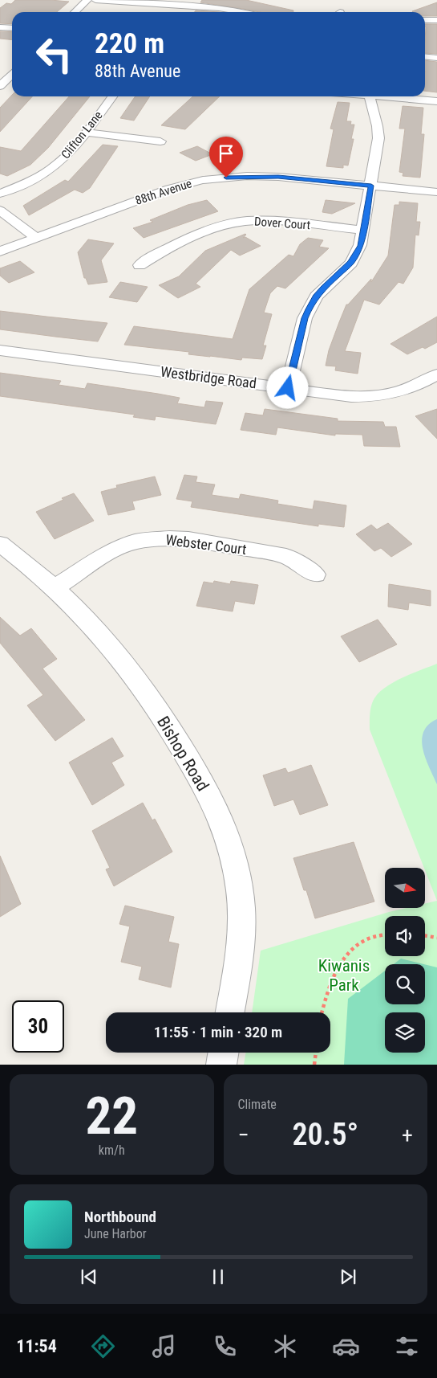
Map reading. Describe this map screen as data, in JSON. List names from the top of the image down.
{
  "streets": {
    "street": [
      "Clifton Lane",
      "88th Avenue",
      "Dover Court",
      "Westbridge Road",
      "Webster Court",
      "Bishop Road"
    ]
  },
  "crossings": [
    ["Webster Court", "Bishop Road"]
  ],
  "parks": ["Kiwanis Park"],
  "north": "right",
  "page": {
    "turn": ["220 m", "88th Avenue"],
    "limit": "30",
    "trip": "11:55 · 1 min · 320 m",
    "tile": [
      ["22", "km/h"],
      "Climate"
    ],
    "heat": ["−", "20.5°", "+"],
    "song": ["Northbound", "June Harbor"],
    "tabs": "11:54"
  }
}
